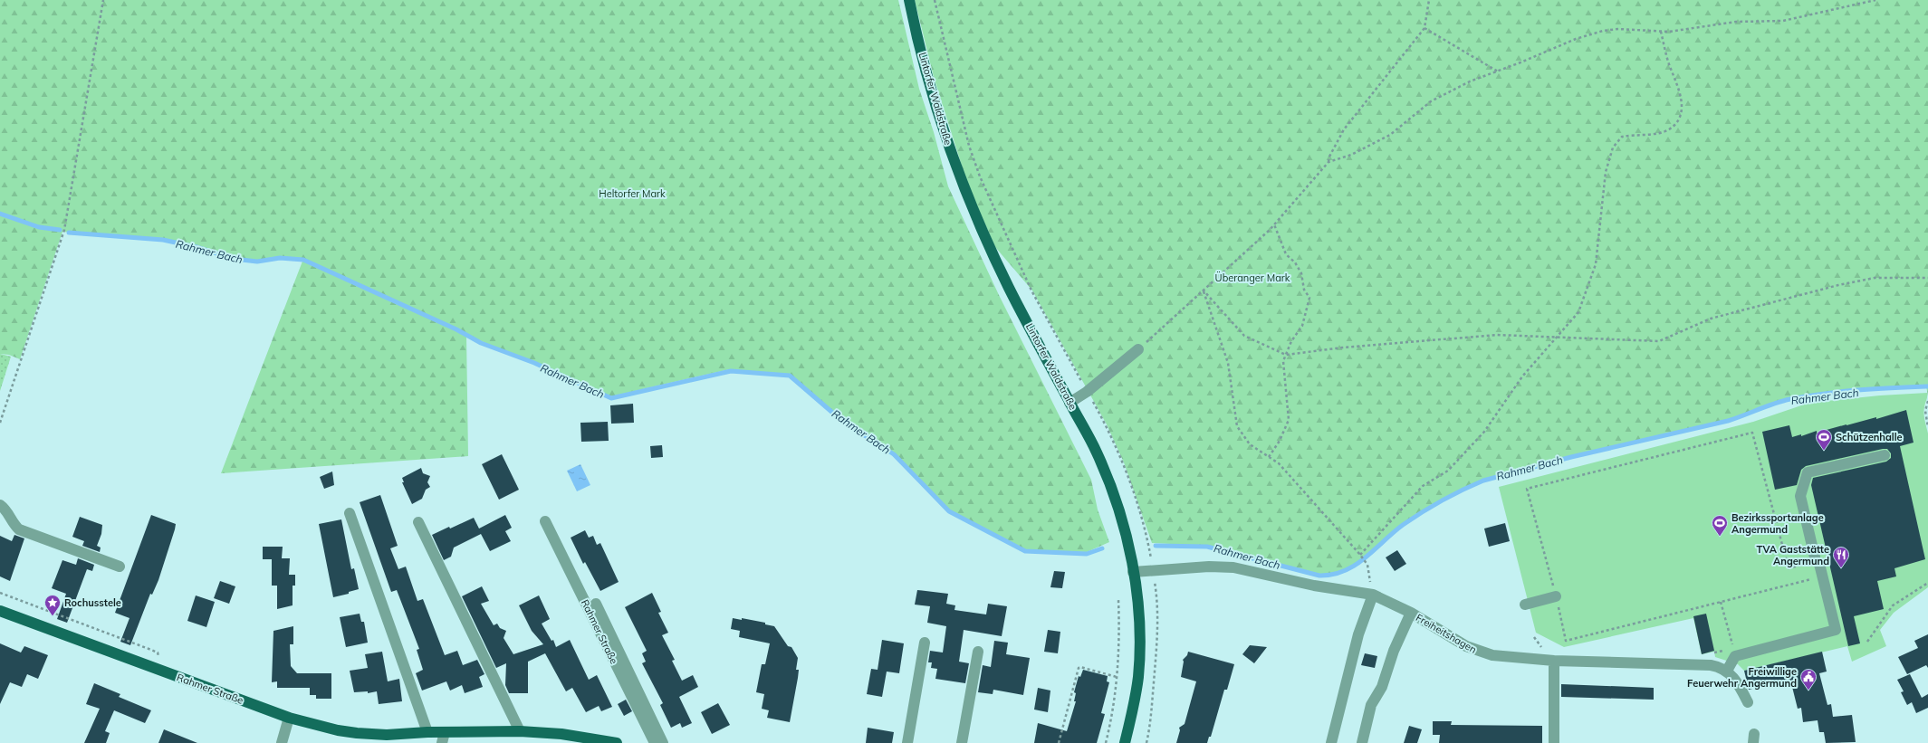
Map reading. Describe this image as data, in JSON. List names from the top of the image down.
{
  "streets": {
    "main road": ["Lintorfer Waldstraße", "Rahmer Straße"],
    "street": ["Freiheitshagen"]
  },
  "crossings": [
    ["Lintorfer Waldstraße", "Freiheitshagen"]
  ],
  "water": ["Rahmer Bach"],
  "parks": ["Heltorfer Mark", "Überanger Mark"],
  "places": {
    "sports": ["Schützenhalle", "Bezirkssportanlage Angermund"],
    "restaurant": ["TVA Gaststätte Angermund"],
    "place": ["Rochusstele"],
    "public building": ["Freiwillige Feuerwehr Angermund"]
  }
}
